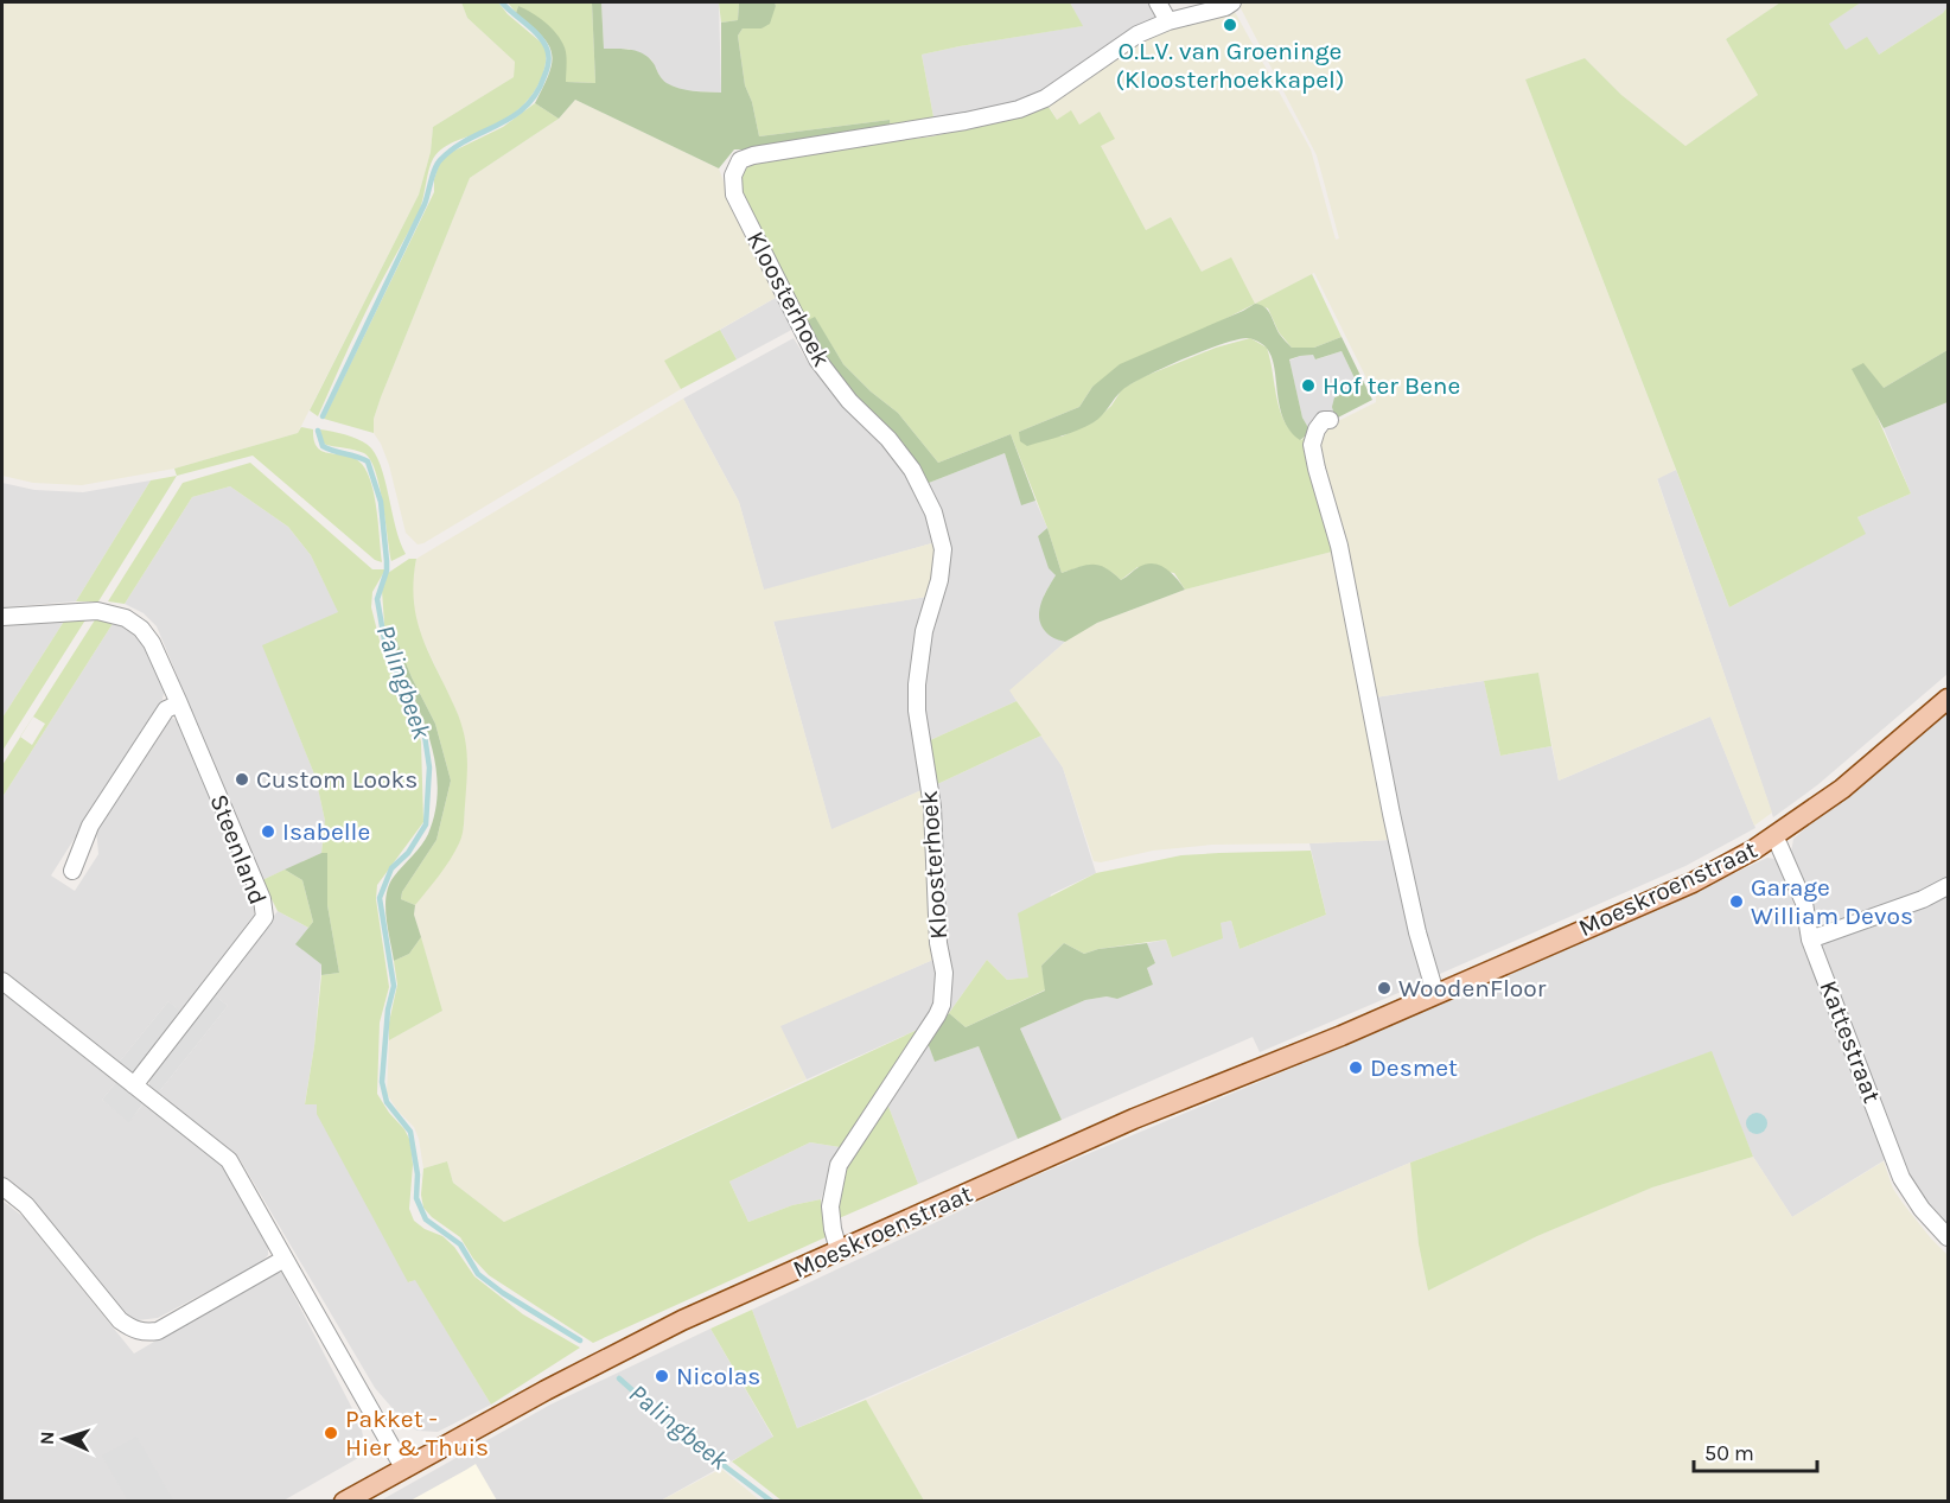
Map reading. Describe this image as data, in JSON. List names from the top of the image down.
{
  "streets": {
    "main road": ["Moeskroenstraat"],
    "street": ["Kloosterhoek", "Steenland", "Kattestraat"]
  },
  "crossings": [
    ["Kloosterhoek", "Moeskroenstraat"],
    ["Moeskroenstraat", "Kattestraat"]
  ],
  "water": ["Palingbeek"],
  "places": [
    "O.L.V. van Groeninge (Kloosterhoekkapel)",
    "Hof ter Bene",
    "Custom Looks",
    "Isabelle",
    "Garage William Devos",
    "WoodenFloor",
    "Desmet",
    "Nicolas",
    "Pakket - Hier & Thuis"
  ],
  "scale_bar": "50 m",
  "north": "left"
}
